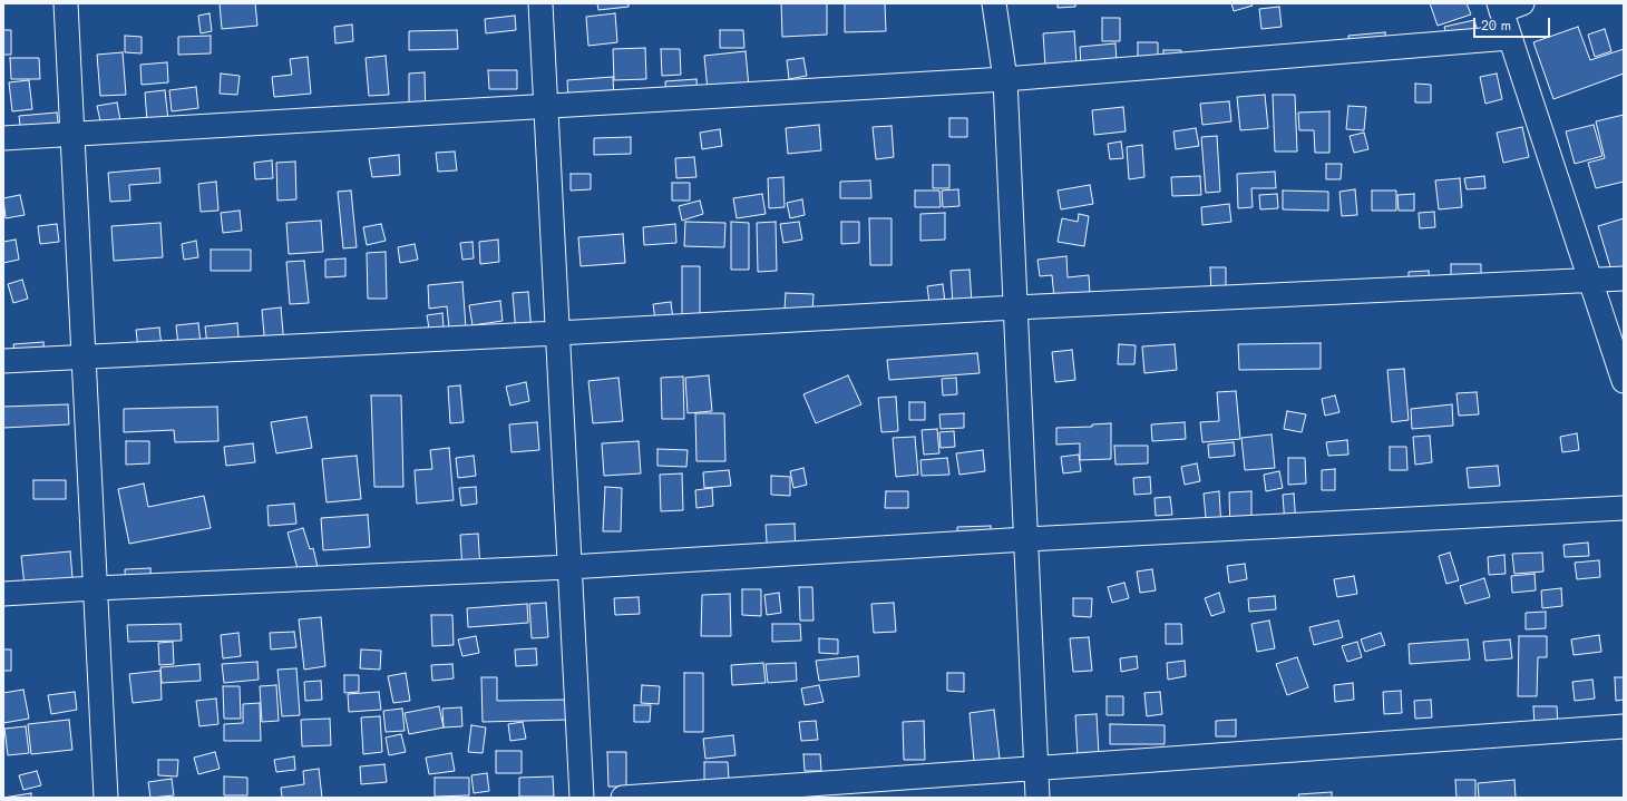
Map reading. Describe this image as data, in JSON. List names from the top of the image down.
{
  "scale_bar": "20 m"
}
